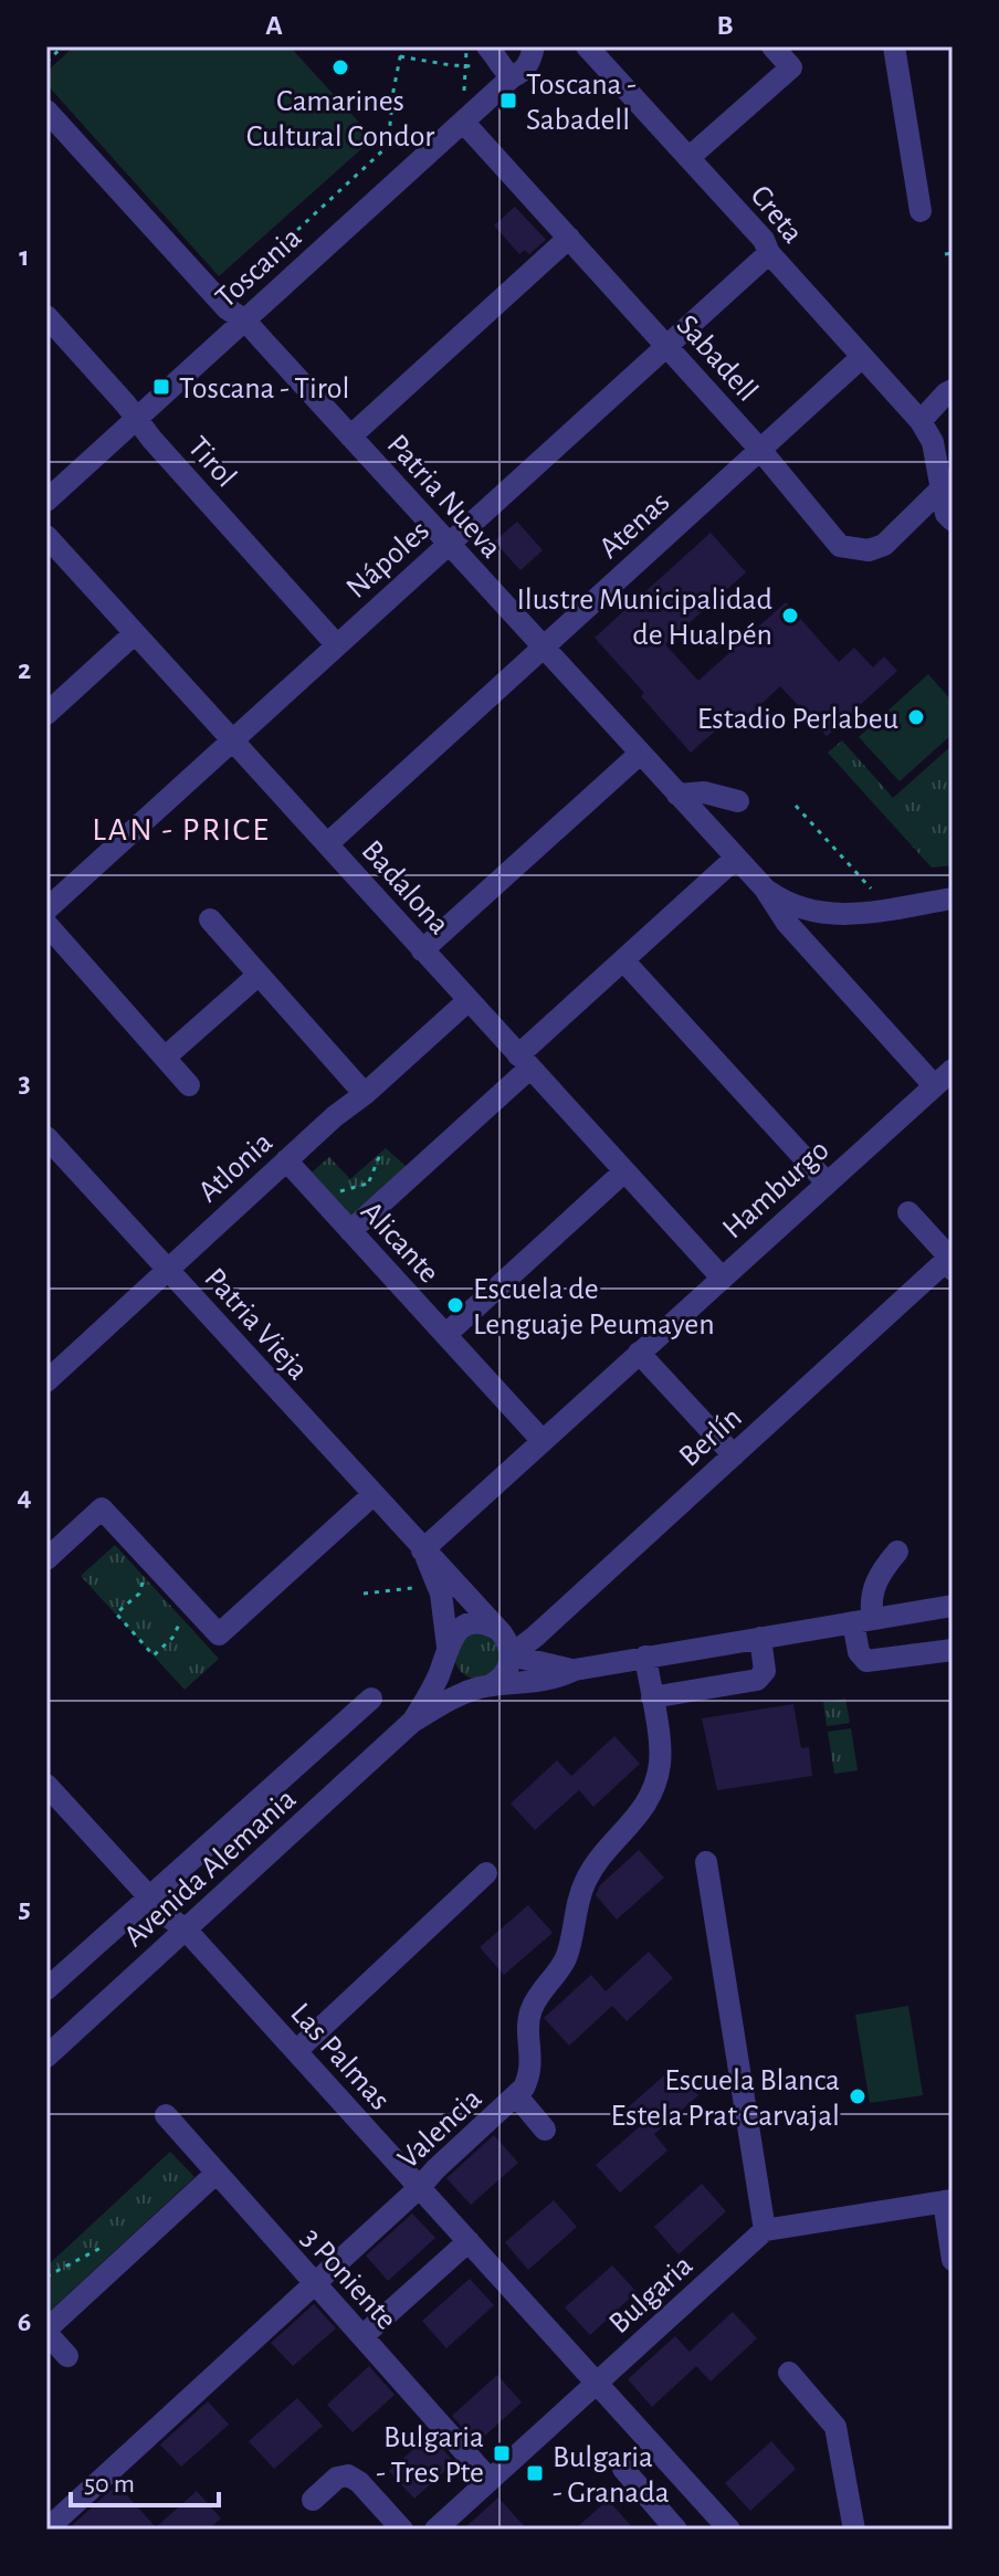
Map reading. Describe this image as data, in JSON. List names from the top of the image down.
{
  "streets": {
    "street": [
      "Creta",
      "Toscania",
      "Sabadell",
      "Tirol",
      "Patria Nueva",
      "Atenas",
      "Nápoles",
      "Badalona",
      "Atlonia",
      "Hamburgo",
      "Alicante",
      "Patria Vieja",
      "Berlín",
      "Avenida Alemania",
      "Las Palmas",
      "Valencia",
      "3 Poniente",
      "Bulgaria"
    ]
  },
  "crossings": [
    ["Creta", "Atenas"],
    ["Creta", "Nápoles"],
    ["Toscania", "Sabadell"],
    ["Toscania", "Tirol"],
    ["Toscania", "Patria Nueva"],
    ["Sabadell", "Atenas"],
    ["Sabadell", "Nápoles"],
    ["Tirol", "Nápoles"],
    ["Patria Nueva", "Atenas"],
    ["Patria Nueva", "Nápoles"],
    ["Patria Nueva", "Hamburgo"],
    ["Atenas", "Badalona"],
    ["Nápoles", "Badalona"],
    ["Badalona", "Atlonia"],
    ["Badalona", "Hamburgo"],
    ["Atlonia", "Alicante"],
    ["Atlonia", "Patria Vieja"],
    ["Hamburgo", "Alicante"],
    ["Hamburgo", "Patria Vieja"],
    ["Patria Vieja", "Berlín"],
    ["Patria Vieja", "Avenida Alemania"],
    ["Berlín", "Avenida Alemania"],
    ["Avenida Alemania", "Las Palmas"],
    ["Avenida Alemania", "Valencia"],
    ["Las Palmas", "Valencia"],
    ["Las Palmas", "Bulgaria"],
    ["Valencia", "3 Poniente"],
    ["3 Poniente", "Bulgaria"]
  ],
  "districts": ["LAN - PRICE"],
  "places": {
    "other": [
      "Camarines Cultural Condor",
      "Ilustre Municipalidad de Hualpén",
      "Estadio Perlabeu",
      "Escuela de Lenguaje Peumayen",
      "Escuela Blanca Estela Prat Carvajal"
    ],
    "transit": [
      "Toscana - Sabadell",
      "Toscana - Tirol",
      "Bulgaria - Tres Pte",
      "Bulgaria - Granada"
    ]
  },
  "scale_bar": "50 m",
  "grid": {
    "columns": ["A", "B"],
    "rows": [
      "1",
      "2",
      "3",
      "4",
      "5",
      "6"
    ]
  }
}
